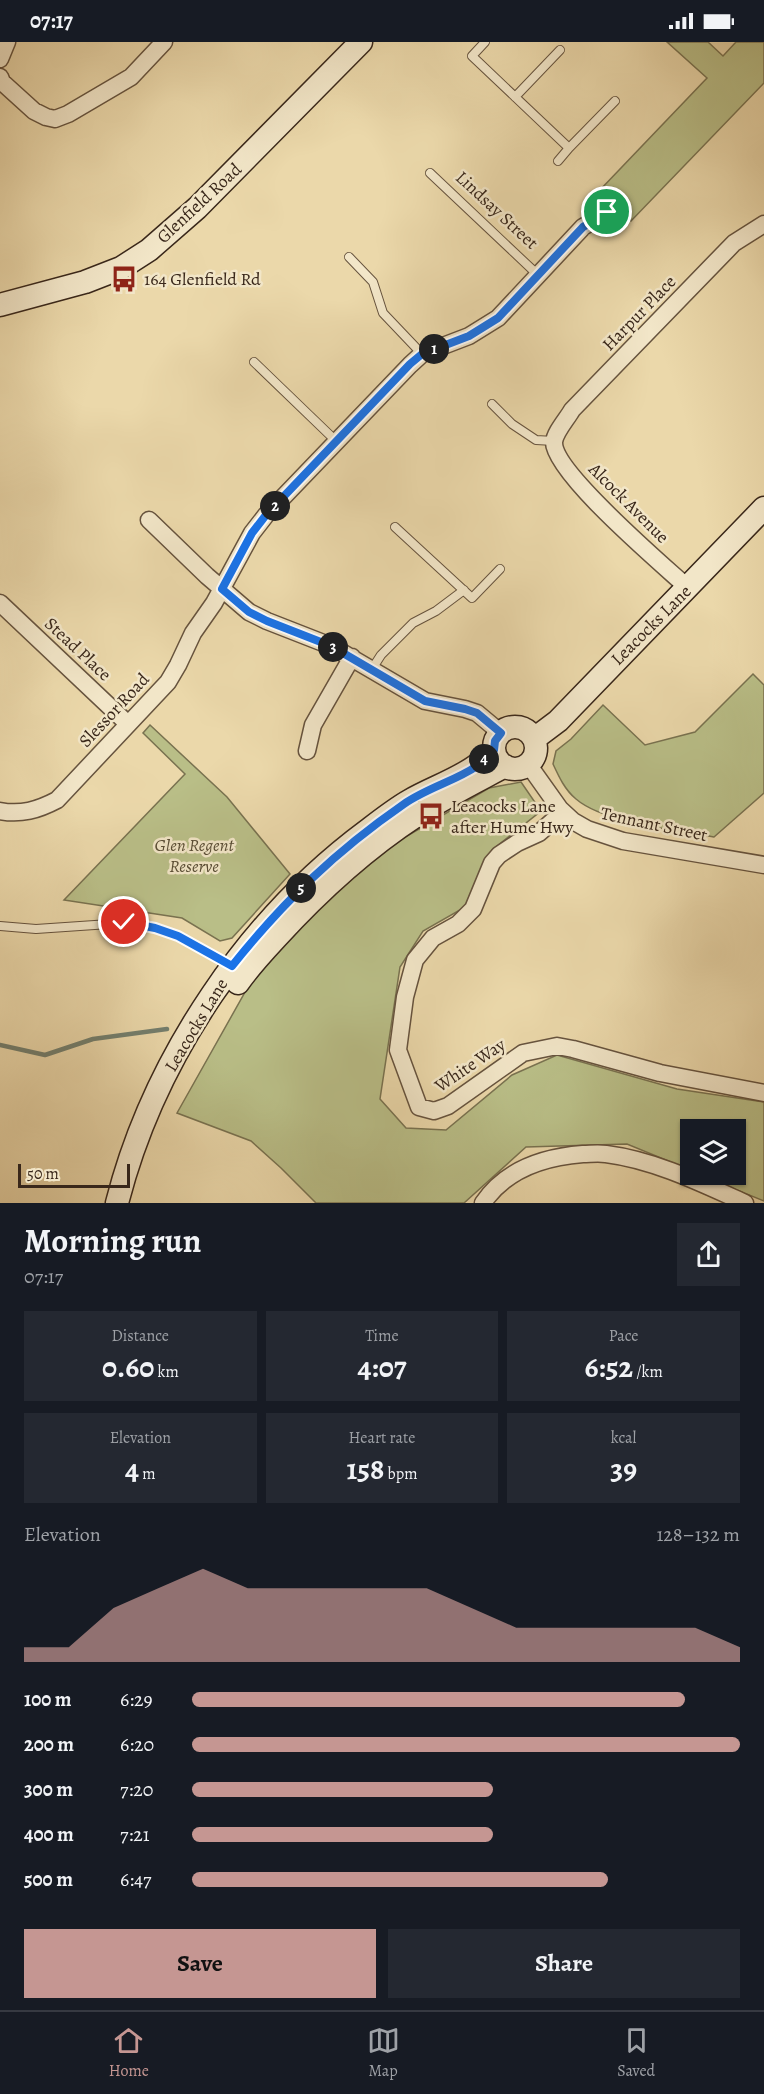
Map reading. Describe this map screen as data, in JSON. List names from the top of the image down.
{
  "streets": {
    "street": [
      "Glenfield Road",
      "Lindsay Street",
      "Harpur Place",
      "Alcock Avenue",
      "Leacocks Lane",
      "Stead Place",
      "Slessor Road",
      "Tennant Street",
      "White Way"
    ]
  },
  "crossings": [
    ["Lindsay Street", "Slessor Road"],
    ["Harpur Place", "Alcock Avenue"],
    ["Alcock Avenue", "Leacocks Lane"],
    ["Leacocks Lane", "Tennant Street"],
    ["Stead Place", "Slessor Road"],
    ["Tennant Street", "White Way"]
  ],
  "parks": ["Glen Regent Reserve"],
  "places": {
    "bus stop": ["164 Glenfield Rd", "Leacocks Lane after Hume Hwy"]
  },
  "scale_bar": "50 m",
  "page": {
    "status": "07:17",
    "pins": [
      "1",
      "2",
      "3",
      "4",
      "5"
    ],
    "scale": "50 m",
    "heading": ["Morning run", "07:17"],
    "stats": [
      ["Distance", "0.60 km"],
      ["Time", "4:07"],
      ["Pace", "6:52 /km"],
      ["Elevation", "4 m"],
      ["Heart rate", "158 bpm"],
      ["kcal", "39"]
    ],
    "chart": ["Elevation", "128–132 m"],
    "list": [
      {
        "name": "100 m",
        "note": "6:29"
      },
      {
        "name": "200 m",
        "note": "6:20"
      },
      {
        "name": "300 m",
        "note": "7:20"
      },
      {
        "name": "400 m",
        "note": "7:21"
      },
      {
        "name": "500 m",
        "note": "6:47"
      }
    ],
    "buttons": ["Save", "Share"],
    "tabs": ["Home", "Map", "Saved"]
  }
}
